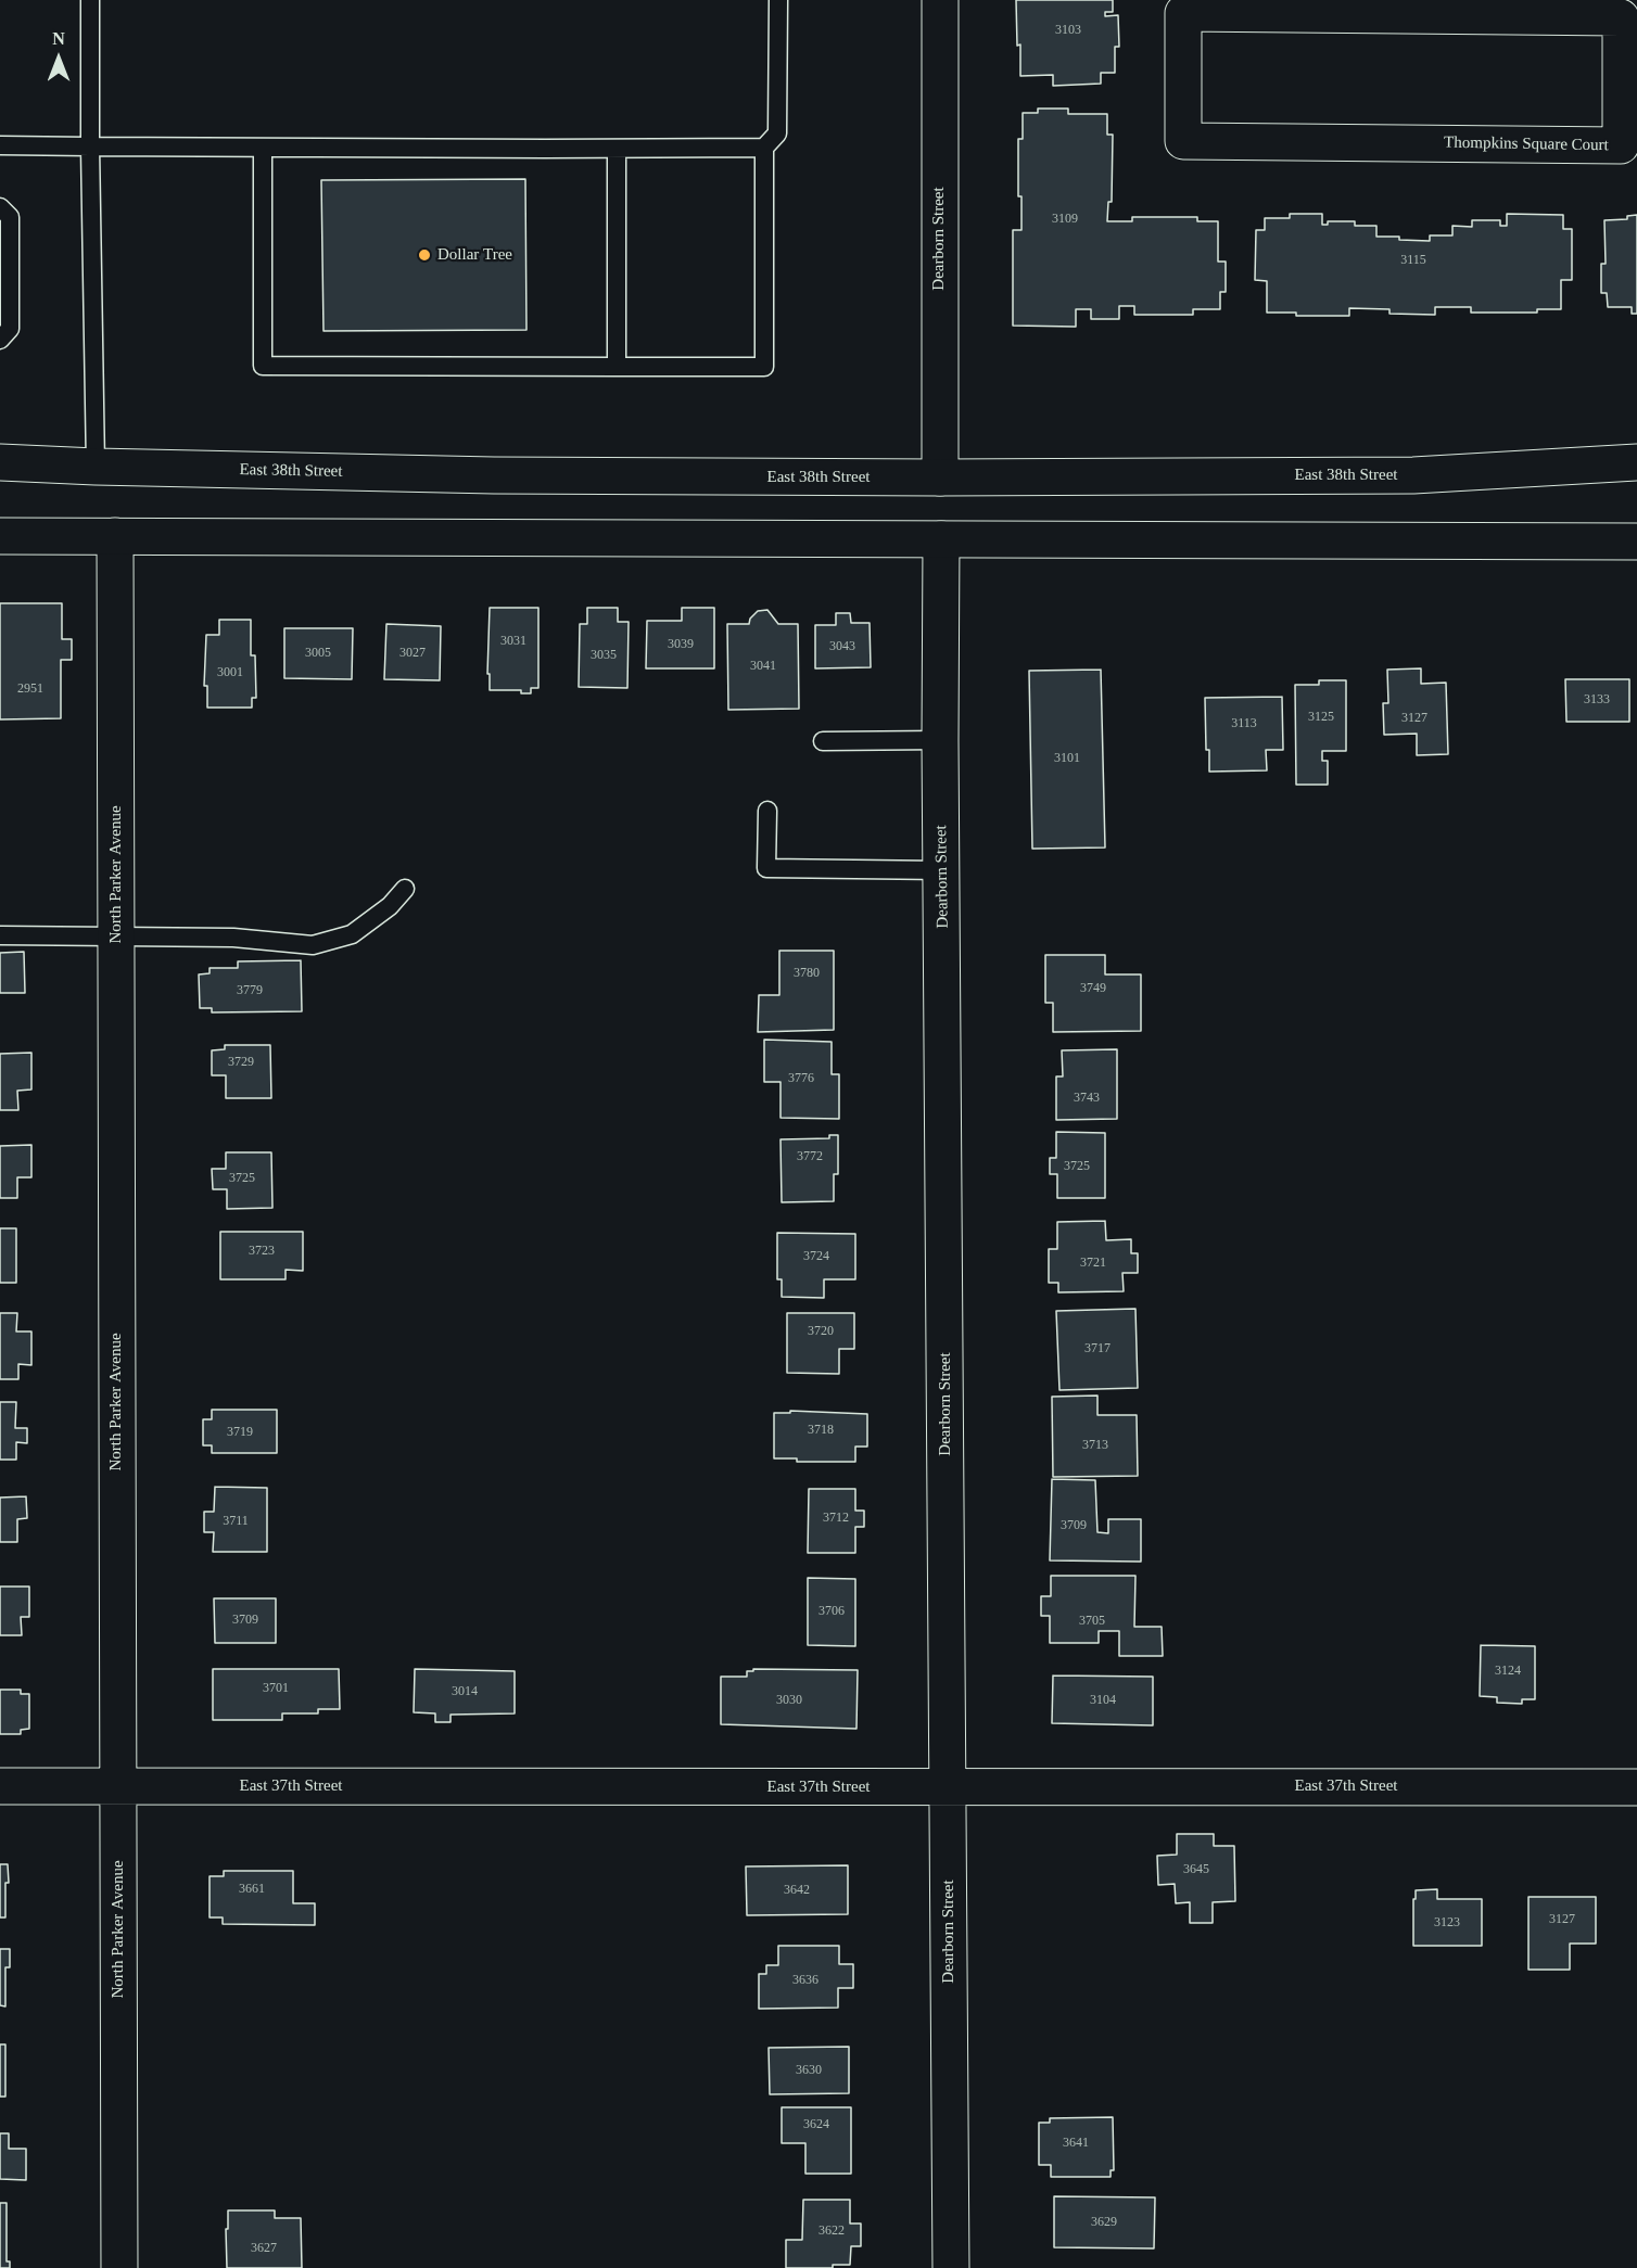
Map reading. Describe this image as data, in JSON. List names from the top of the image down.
{
  "streets": {
    "street": [
      "Thompkins Square Court",
      "Dearborn Street",
      "East 38th Street",
      "North Parker Avenue",
      "East 37th Street"
    ]
  },
  "crossings": [
    ["Dearborn Street", "East 38th Street"],
    ["Dearborn Street", "East 37th Street"],
    ["North Parker Avenue", "East 37th Street"]
  ],
  "places": ["Dollar Tree"],
  "house_numbers": [
    "3103",
    "3109",
    "3115",
    "3031",
    "3039",
    "3043",
    "3005",
    "3027",
    "3035",
    "3041",
    "3001",
    "2951",
    "3133",
    "3125",
    "3127",
    "3113",
    "3101",
    "3780",
    "3749",
    "3779",
    "3729",
    "3776",
    "3743",
    "3772",
    "3725",
    "3725",
    "3723",
    "3724",
    "3721",
    "3720",
    "3717",
    "3718",
    "3719",
    "3713",
    "3712",
    "3711",
    "3709",
    "3706",
    "3709",
    "3705",
    "3124",
    "3701",
    "3014",
    "3030",
    "3104",
    "3645",
    "3661",
    "3642",
    "3127",
    "3123",
    "3636",
    "3630",
    "3624",
    "3641",
    "3629",
    "3622",
    "3627"
  ],
  "north": "top"
}
